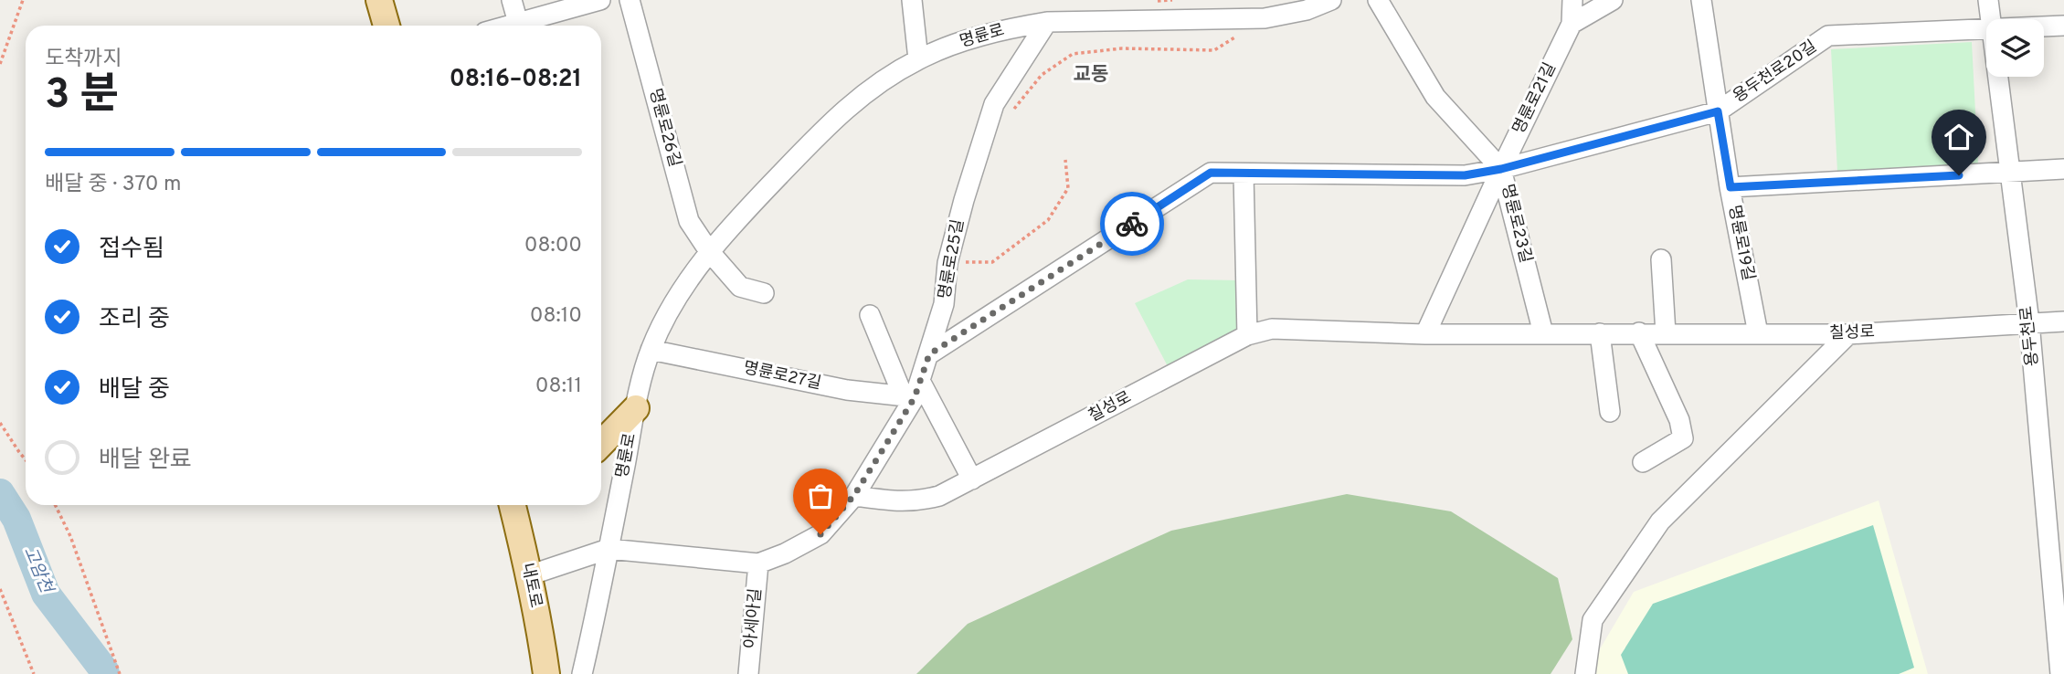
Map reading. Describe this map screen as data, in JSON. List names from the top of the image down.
{
  "streets": {
    "main road": ["내토로"],
    "street": [
      "명륜로",
      "용두천로20길",
      "명륜로21길",
      "명륜로26길",
      "명륜로23길",
      "명륜로19길",
      "명륜로25길",
      "칠성로",
      "용두천로",
      "명륜로27길",
      "아세아길"
    ]
  },
  "crossings": [
    ["명륜로", "명륜로26길"],
    ["명륜로", "명륜로25길"],
    ["명륜로", "명륜로27길"],
    ["용두천로20길", "명륜로21길"],
    ["용두천로20길", "명륜로23길"],
    ["용두천로20길", "명륜로19길"],
    ["용두천로20길", "명륜로25길"],
    ["명륜로21길", "명륜로23길"],
    ["명륜로21길", "칠성로"],
    ["명륜로23길", "칠성로"],
    ["명륜로19길", "칠성로"],
    ["명륜로25길", "칠성로"],
    ["명륜로25길", "명륜로27길"],
    ["칠성로", "용두천로"]
  ],
  "districts": ["교동"],
  "water": ["고암천"],
  "page": {
    "heading": ["3 분", "도착까지", "08:16–08:21"],
    "bar": "배달 중 · 370 m",
    "list": [
      ["접수됨", "08:00"],
      ["조리 중", "08:10"],
      ["배달 중", "08:11"],
      "배달 완료"
    ]
  }
}
